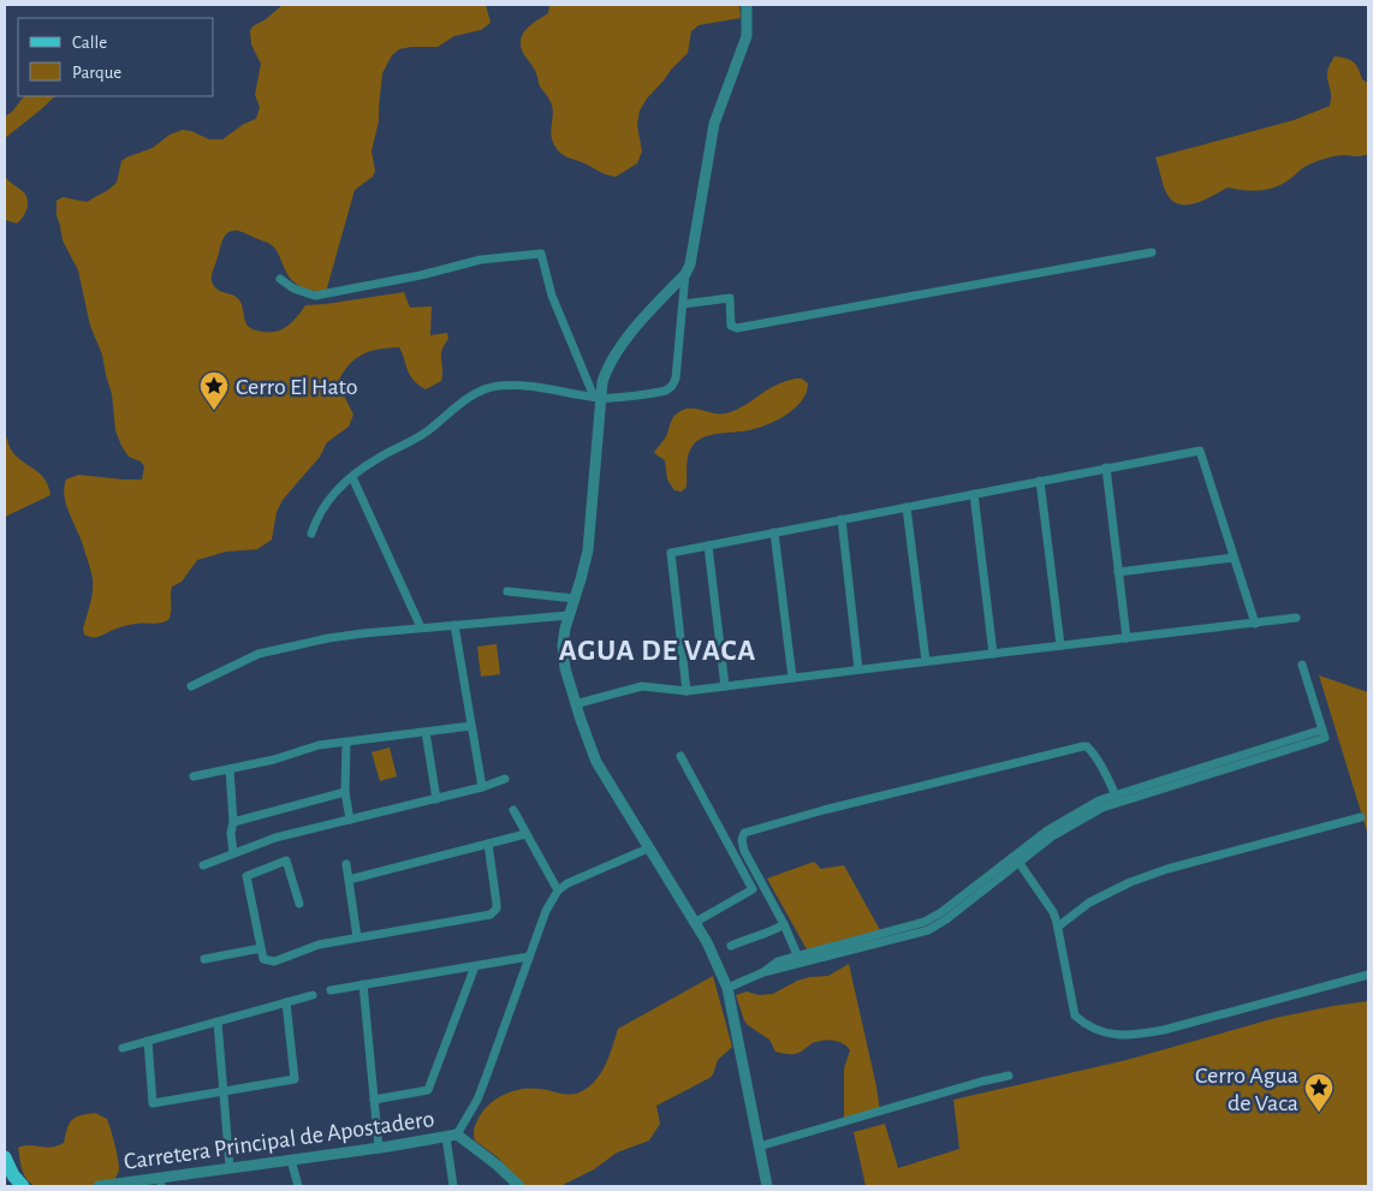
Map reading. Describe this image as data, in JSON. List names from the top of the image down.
{
  "streets": {
    "street": ["Carretera Principal de Apostadero"]
  },
  "districts": ["AGUA DE VACA"],
  "places": {
    "place": ["Cerro El Hato", "Cerro Agua de Vaca"]
  },
  "legend": ["Calle", "Parque"]
}
